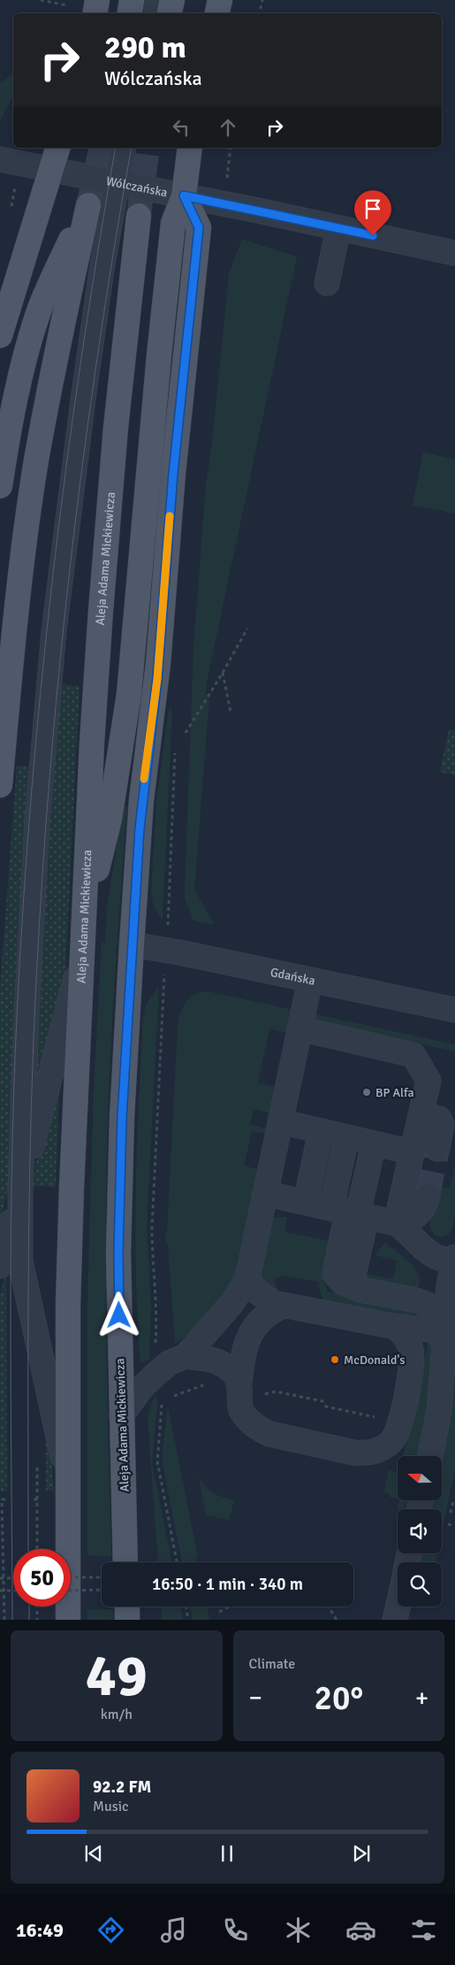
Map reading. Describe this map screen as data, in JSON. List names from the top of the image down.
{
  "streets": {
    "main road": ["Aleja Adama Mickiewicza"],
    "street": ["Wólczańska", "Gdańska"]
  },
  "crossings": [
    ["Wólczańska", "Aleja Adama Mickiewicza"],
    ["Aleja Adama Mickiewicza", "Gdańska"]
  ],
  "places": ["BP Alfa", "McDonald's"],
  "north": "left",
  "page": {
    "turn": ["290 m", "Wólczańska"],
    "limit": "50",
    "trip": "16:50 · 1 min · 340 m",
    "tile": [
      ["49", "km/h"],
      "Climate"
    ],
    "heat": ["−", "20°", "+"],
    "song": ["92.2 FM", "Music"],
    "tabs": "16:49"
  }
}
